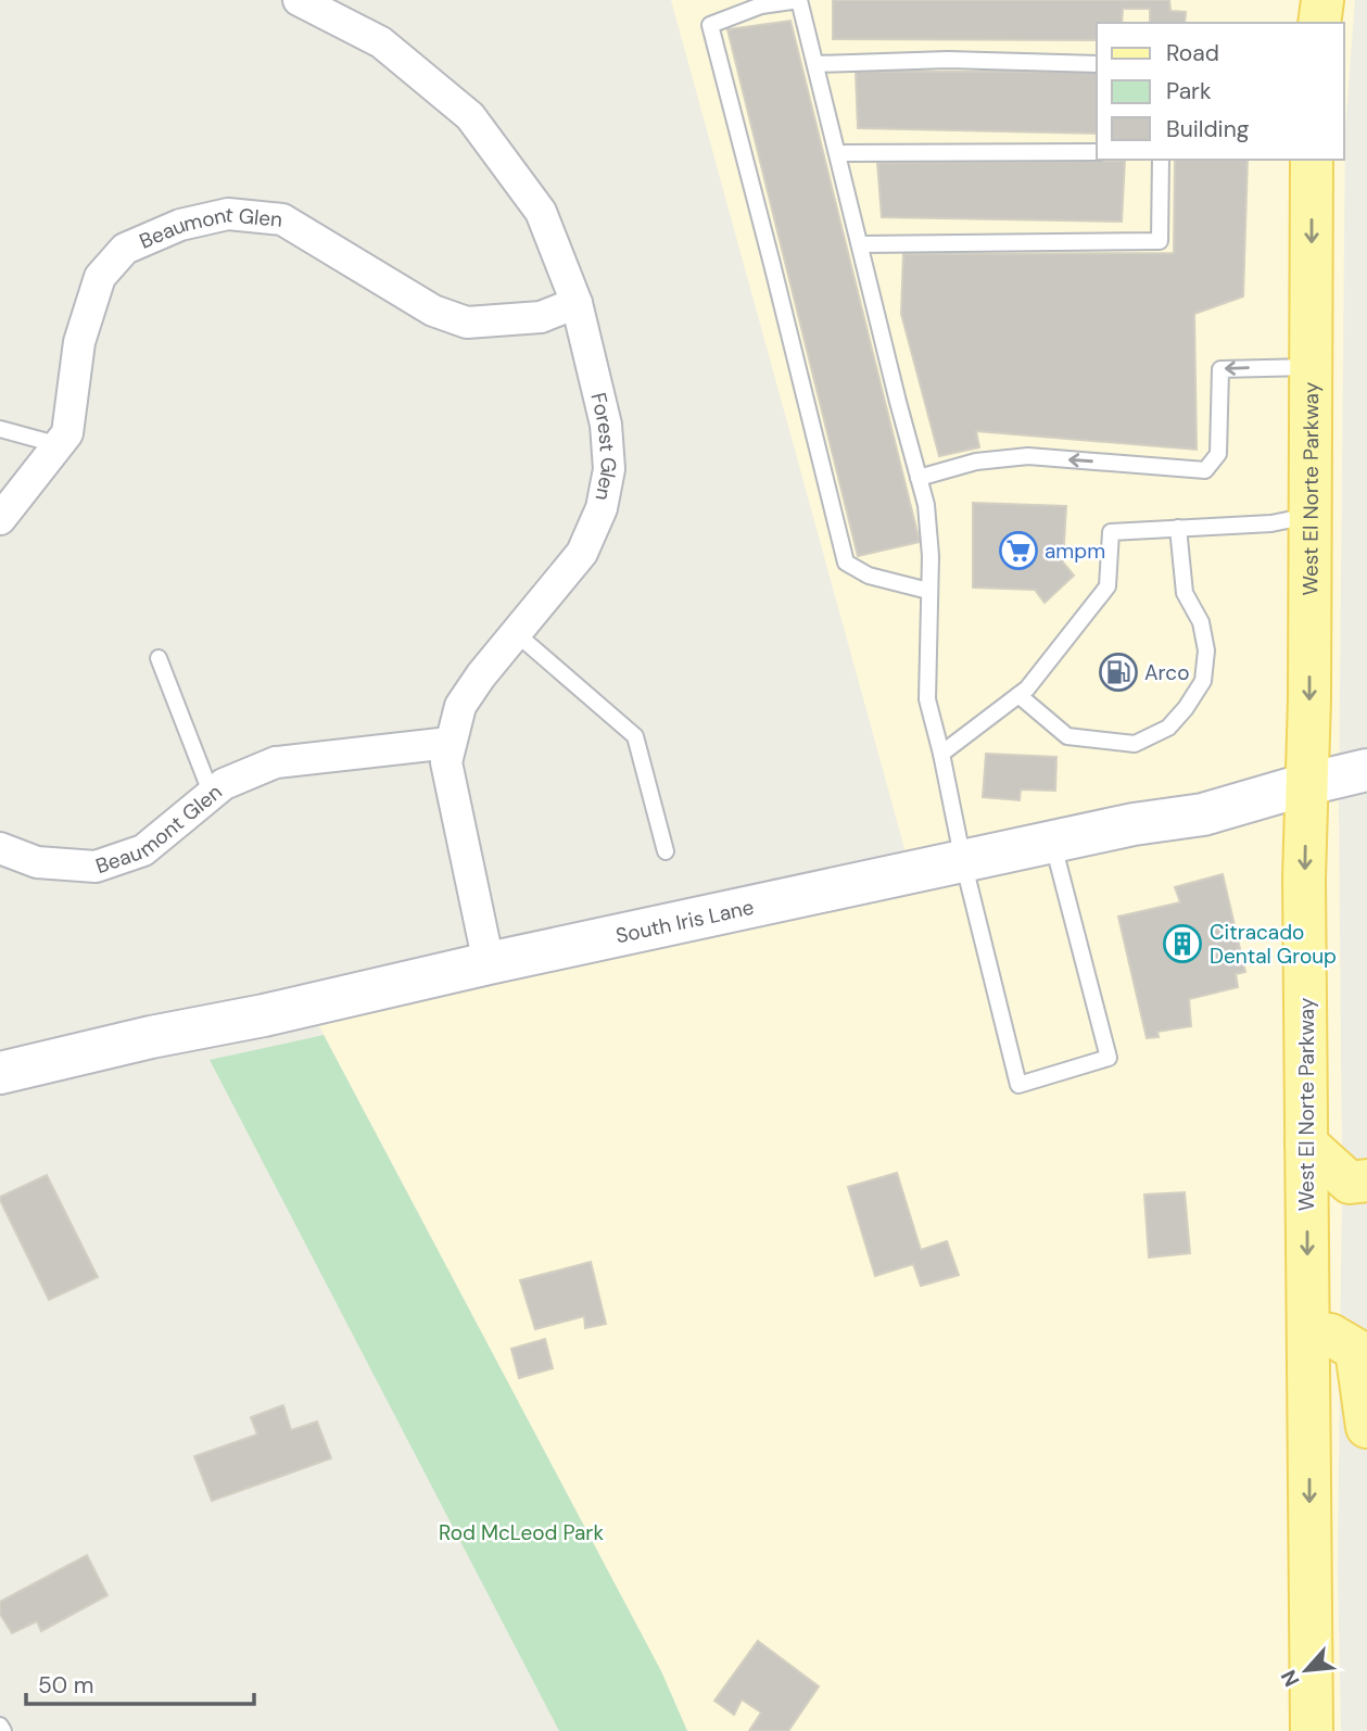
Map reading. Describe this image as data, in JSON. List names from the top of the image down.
{
  "streets": {
    "main road": ["West El Norte Parkway"],
    "street": ["Beaumont Glen", "Forest Glen", "South Iris Lane"]
  },
  "crossings": [
    ["Beaumont Glen", "Forest Glen"],
    ["Forest Glen", "South Iris Lane"],
    ["West El Norte Parkway", "South Iris Lane"]
  ],
  "one_way": ["West El Norte Parkway"],
  "parks": ["Rod McLeod Park"],
  "places": {
    "supermarket": ["ampm"],
    "fuel station": ["Arco"],
    "building": ["Citracado Dental Group"]
  },
  "legend": ["Road", "Park", "Building"],
  "scale_bar": "50 m",
  "north": "bottom left"
}
